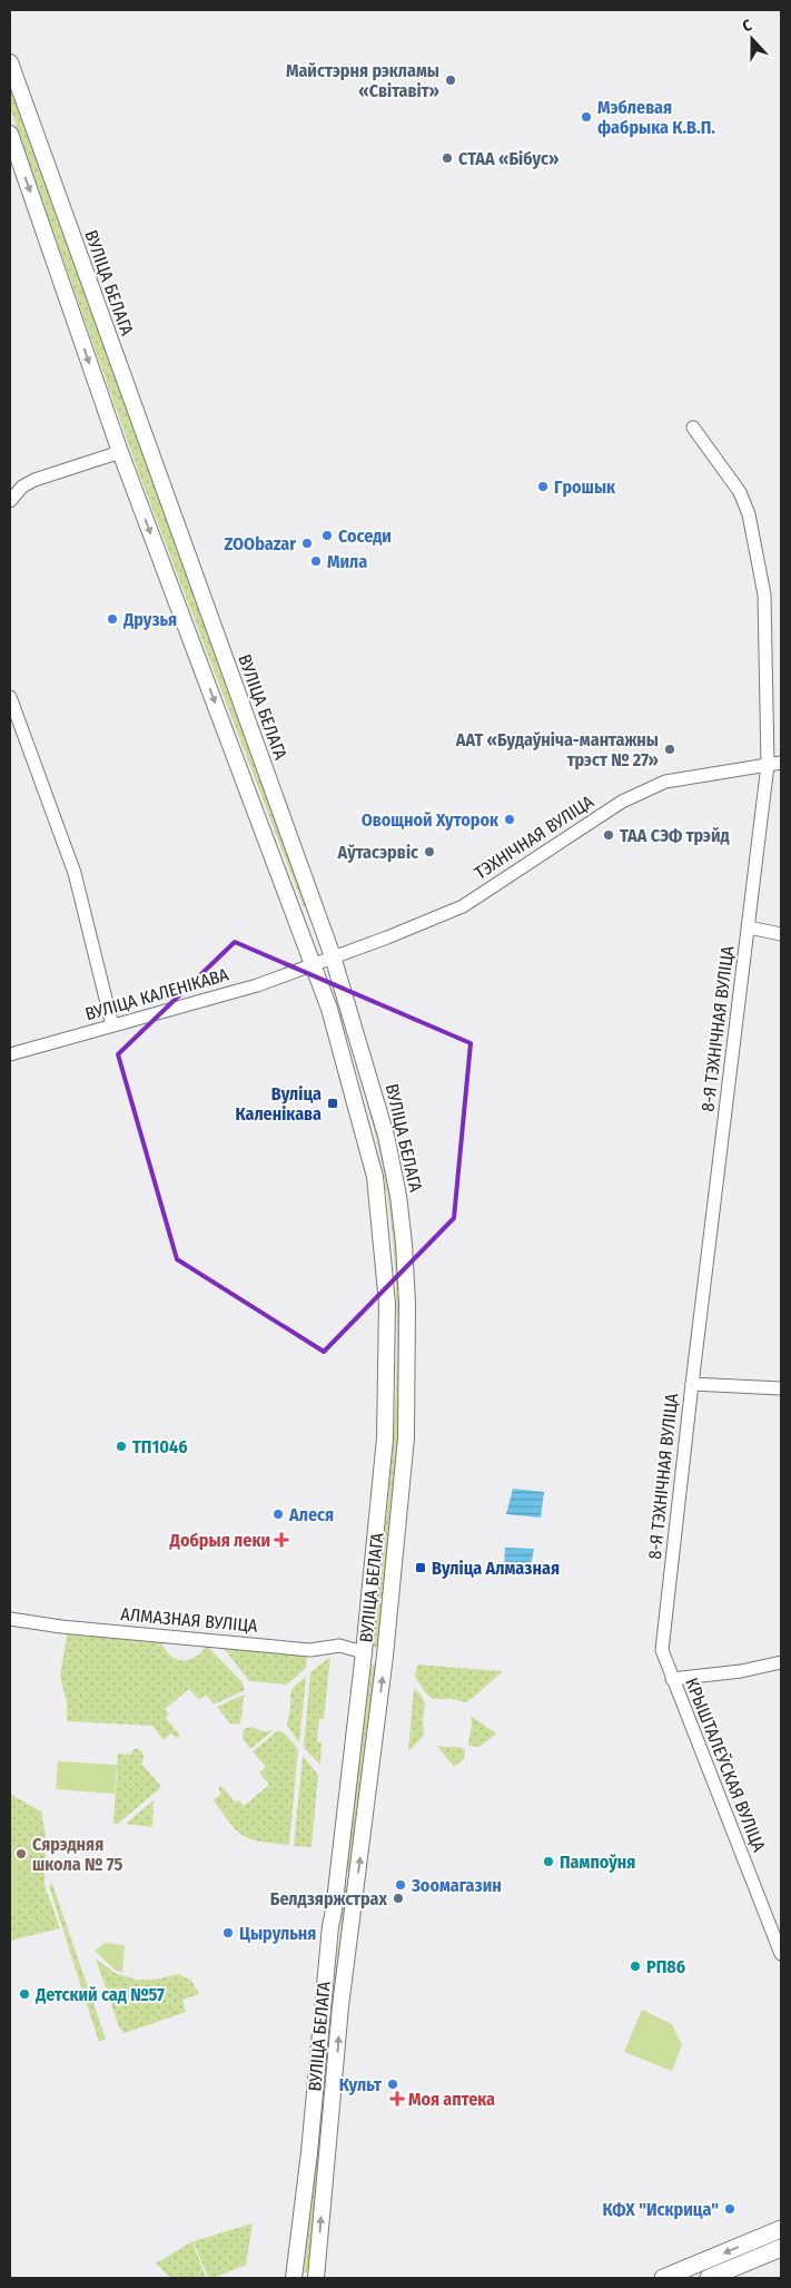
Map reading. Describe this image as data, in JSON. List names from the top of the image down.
{
  "streets": {
    "street": [
      "ВУЛІЦА БЕЛАГА",
      "ТЭХНІЧНАЯ ВУЛІЦА",
      "ВУЛІЦА КАЛЕНІКАВА",
      "8-Я ТЭХНІЧНАЯ ВУЛІЦА",
      "АЛМАЗНАЯ ВУЛІЦА",
      "КРЫШТАЛЕЎСКАЯ ВУЛІЦА"
    ]
  },
  "crossings": [
    ["ВУЛІЦА БЕЛАГА", "ТЭХНІЧНАЯ ВУЛІЦА"],
    ["ВУЛІЦА БЕЛАГА", "ВУЛІЦА КАЛЕНІКАВА"],
    ["ВУЛІЦА БЕЛАГА", "АЛМАЗНАЯ ВУЛІЦА"],
    ["ТЭХНІЧНАЯ ВУЛІЦА", "ВУЛІЦА КАЛЕНІКАВА"],
    ["ТЭХНІЧНАЯ ВУЛІЦА", "8-Я ТЭХНІЧНАЯ ВУЛІЦА"],
    ["8-Я ТЭХНІЧНАЯ ВУЛІЦА", "КРЫШТАЛЕЎСКАЯ ВУЛІЦА"]
  ],
  "places": {
    "other": [
      "Майстэрня рэкламы «Світавіт»",
      "Мэблевая фабрыка К.В.П.",
      "СТАА «Бібус»",
      "Грошык",
      "Соседи",
      "ZOObazar",
      "Мила",
      "Друзья",
      "ААТ «Будаўніча-мантажны трэст № 27»",
      "Овощной Хуторок",
      "ТАА СЭФ трэйд",
      "Аўтасэрвіс",
      "ТП1046",
      "Алеся",
      "Сярэдняя школа № 75",
      "Пампоўня",
      "Зоомагазин",
      "Белдзяржстрах",
      "Цырульня",
      "РП86",
      "Детский сад №57",
      "Культ",
      "КФХ \"Искрица\""
    ],
    "transit": ["Вуліца Каленікава", "Вуліца Алмазная"],
    "health": ["Добрыя леки", "Моя аптека"]
  },
  "north": "top"
}
